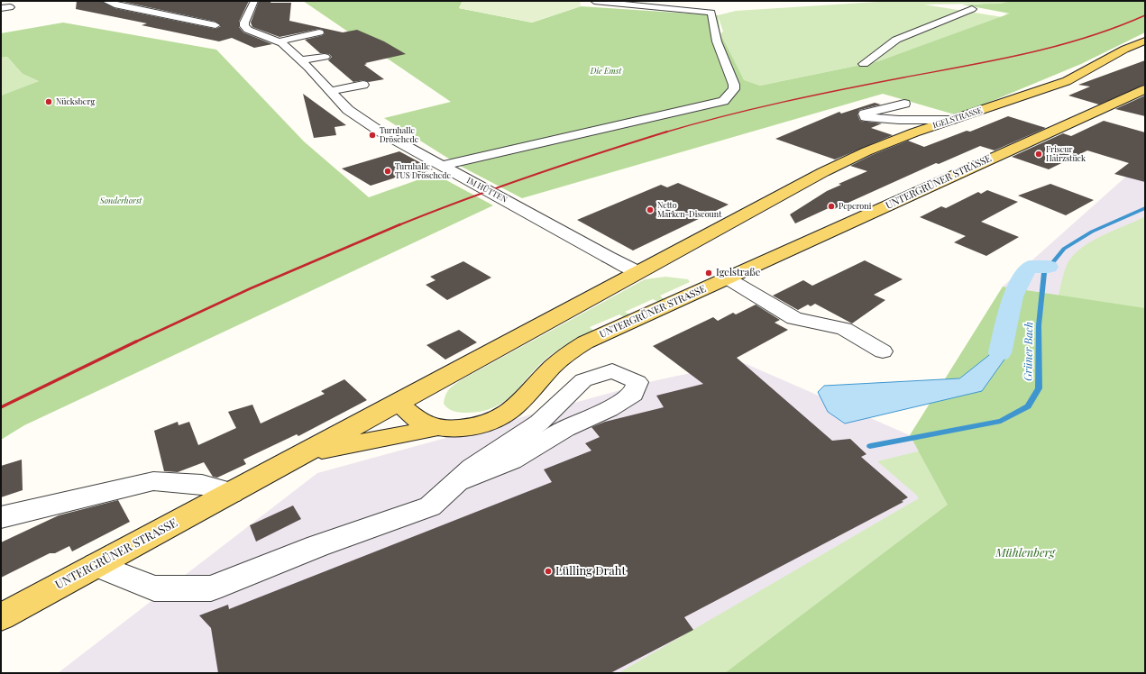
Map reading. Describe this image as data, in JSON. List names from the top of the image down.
{
  "streets": {
    "main road": ["IGELSTRASSE", "UNTERGRÜNER STRASSE"],
    "street": ["IM HÜTTEN"]
  },
  "crossings": [
    ["IGELSTRASSE", "UNTERGRÜNER STRASSE"],
    ["IGELSTRASSE", "IM HÜTTEN"],
    ["UNTERGRÜNER STRASSE", "IM HÜTTEN"]
  ],
  "water": ["Grüner Bach"],
  "parks": ["Die Emst", "Sonderhorst", "Mühlenberg"],
  "places": [
    "Nücksberg",
    "Turnhalle Dröschede",
    "Friseur Hairzstück",
    "Turnhalle TUS Dröschede",
    "Peperoni",
    "Netto Marken-Discount",
    "Igelstraße",
    "Lülling Draht"
  ]
}
